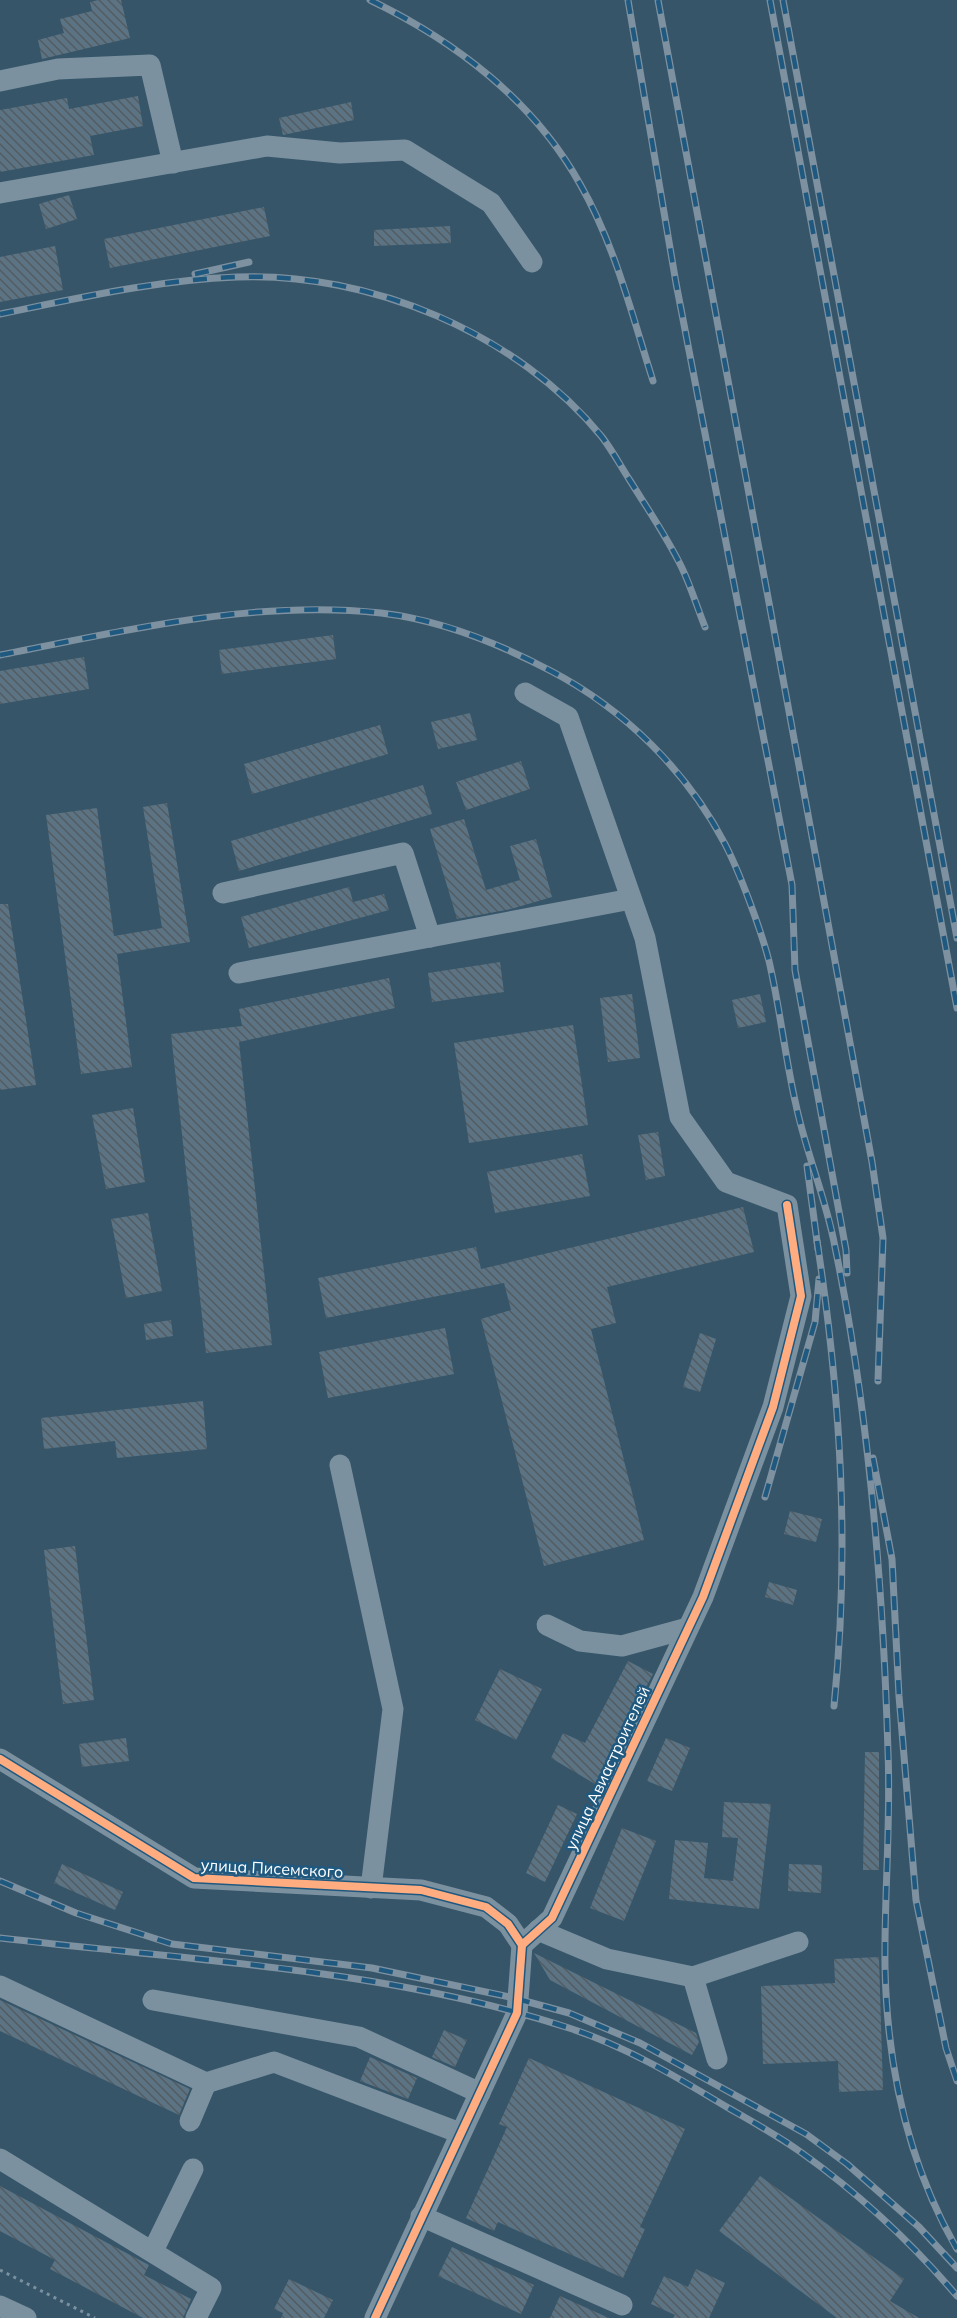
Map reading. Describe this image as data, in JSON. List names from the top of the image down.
{
  "streets": {
    "street": ["улица Авиастроителей", "улица Писемского"]
  },
  "crossings": [
    ["улица Авиастроителей", "улица Писемского"]
  ]
}
